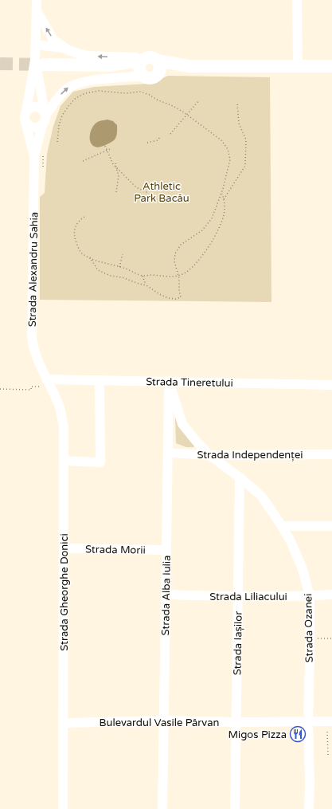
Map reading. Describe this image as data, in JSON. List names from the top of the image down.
{
  "streets": {
    "street": [
      "Strada Alexandru Sahia",
      "Strada Tineretului",
      "Strada Independenței",
      "Strada Morii",
      "Strada Gheorghe Donici",
      "Strada Alba Iulia",
      "Strada Liliacului",
      "Strada Ozanei",
      "Strada Iașilor",
      "Bulevardul Vasile Pârvan"
    ]
  },
  "crossings": [
    ["Strada Alexandru Sahia", "Strada Tineretului"],
    ["Strada Alexandru Sahia", "Strada Gheorghe Donici"],
    ["Strada Tineretului", "Strada Gheorghe Donici"],
    ["Strada Tineretului", "Strada Alba Iulia"],
    ["Strada Tineretului", "Strada Ozanei"],
    ["Strada Independenței", "Strada Alba Iulia"],
    ["Strada Independenței", "Strada Ozanei"],
    ["Strada Morii", "Strada Gheorghe Donici"],
    ["Strada Morii", "Strada Alba Iulia"],
    ["Strada Gheorghe Donici", "Bulevardul Vasile Pârvan"],
    ["Strada Alba Iulia", "Strada Liliacului"],
    ["Strada Alba Iulia", "Strada Ozanei"],
    ["Strada Alba Iulia", "Bulevardul Vasile Pârvan"],
    ["Strada Liliacului", "Strada Ozanei"],
    ["Strada Liliacului", "Strada Iașilor"],
    ["Strada Ozanei", "Strada Iașilor"],
    ["Strada Ozanei", "Bulevardul Vasile Pârvan"],
    ["Strada Iașilor", "Bulevardul Vasile Pârvan"]
  ],
  "parks": ["Athletic Park Bacău"],
  "places": {
    "restaurant": ["Migos Pizza"]
  }
}
